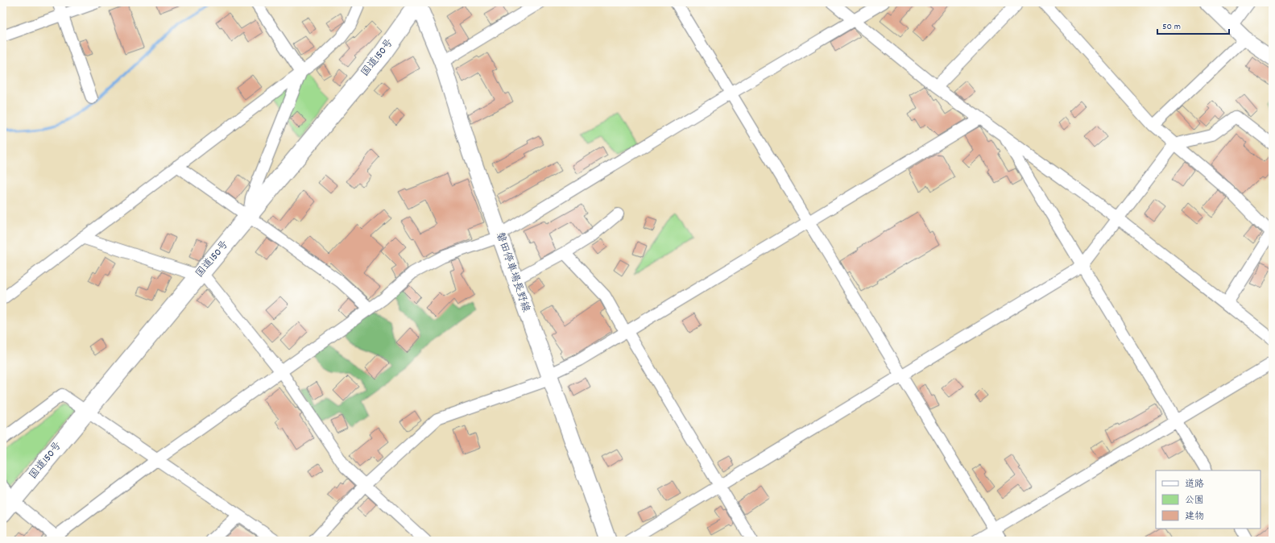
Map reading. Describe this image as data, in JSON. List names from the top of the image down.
{
  "streets": {
    "highway": ["国道150号"],
    "main road": ["磐田停車場長野線"]
  },
  "crossings": [
    ["国道150号", "磐田停車場長野線"]
  ],
  "legend": ["道路", "公園", "建物"],
  "scale_bar": "50 m"
}
